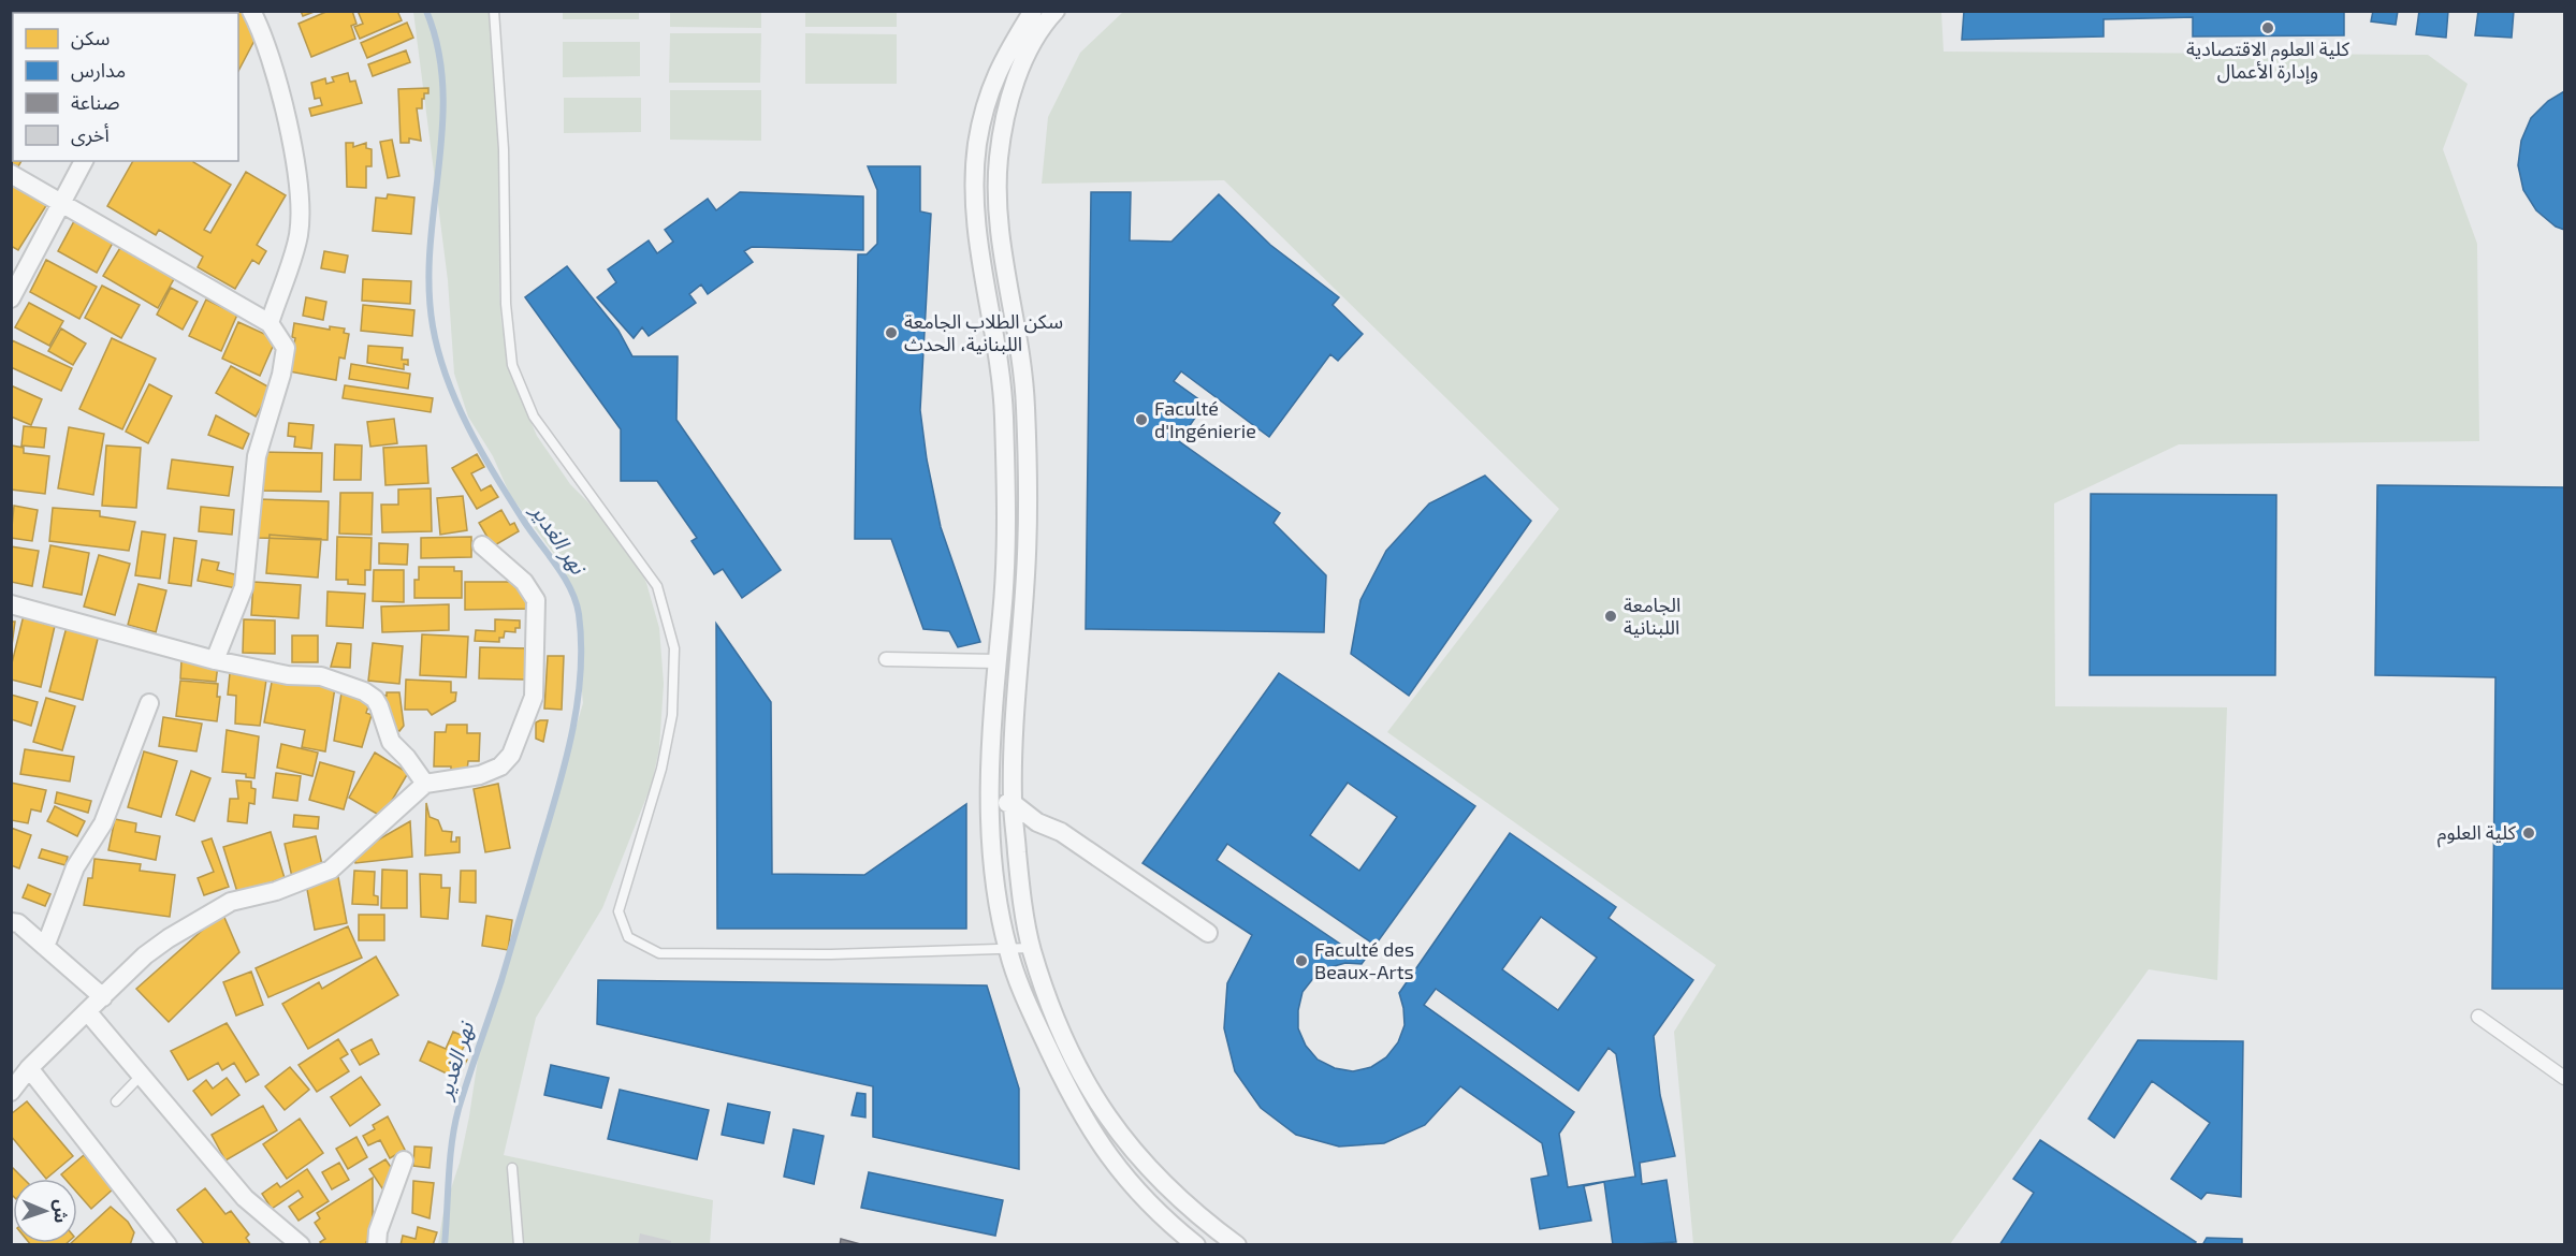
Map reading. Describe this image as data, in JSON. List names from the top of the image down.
{
  "water": ["نهر الغدير"],
  "places": [
    "كلية العلوم الاقتصادية وإدارة الأعمال",
    "سكن الطلاب الجامعة اللبنانية، الحدث",
    "Faculté d'Ingénierie",
    "الجامعة اللبنانية",
    "كلية العلوم",
    "Faculté des Beaux-Arts"
  ],
  "legend": [
    "سكن",
    "مدارس",
    "صناعة",
    "أخرى"
  ],
  "north": "right"
}
